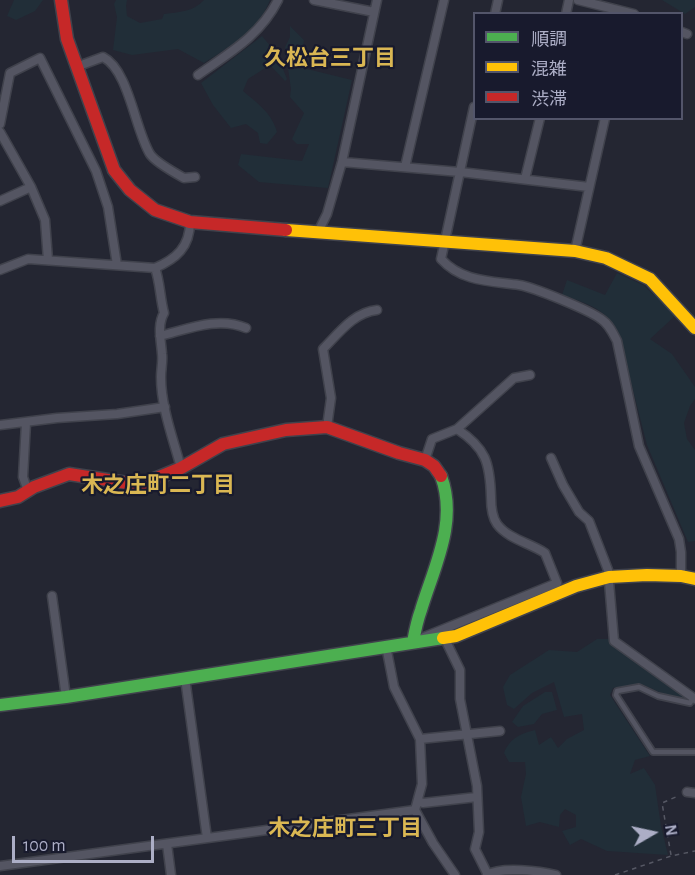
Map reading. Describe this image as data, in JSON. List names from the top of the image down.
{
  "districts": ["久松台三丁目", "木之庄町二丁目", "木之庄町三丁目"],
  "legend": ["順調", "混雑", "渋滞"],
  "scale_bar": "100 m",
  "north": "right"
}
